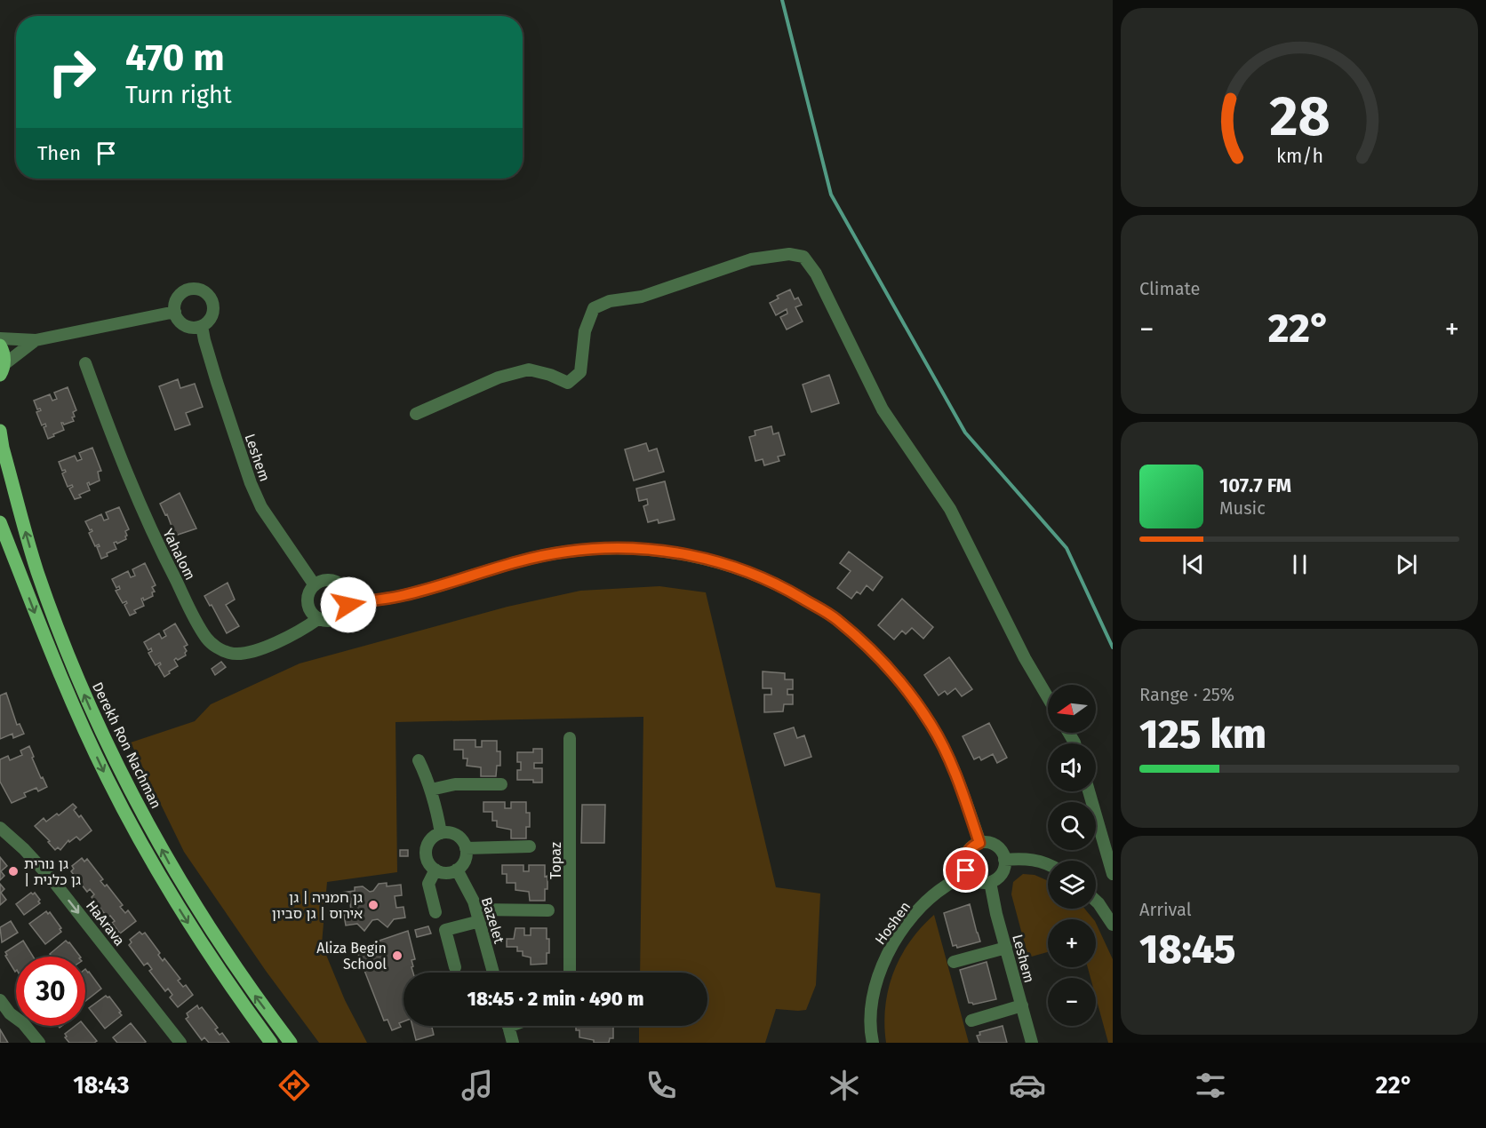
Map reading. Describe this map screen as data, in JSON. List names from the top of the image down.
{
  "streets": {
    "main road": ["Derekh Ron Nachman"],
    "street": [
      "Leshem",
      "Yahalom",
      "Topaz",
      "Bazelet",
      "HaArava",
      "Hoshen"
    ]
  },
  "crossings": [
    ["Leshem", "Yahalom"],
    ["Leshem", "Hoshen"]
  ],
  "one_way": ["HaArava"],
  "places": ["גן נורית | גן כלנית", "גן חמניה | גן אירוס | גן סביון", "Aliza Begin School"],
  "north": "left",
  "page": {
    "turn": ["470 m", "Turn right"],
    "then": "Then",
    "tile": [
      "Climate",
      ["Range · 25%", "125 km"],
      ["Arrival", "18:45"]
    ],
    "heat": ["−", "22°", "+"],
    "song": ["107.7 FM", "Music"],
    "map_buttons": ["+", "−"],
    "limit": "30",
    "trip": "18:45 · 2 min · 490 m",
    "tabs": ["18:43", "22°"],
    "gauge": ["28", "km/h"]
  }
}
